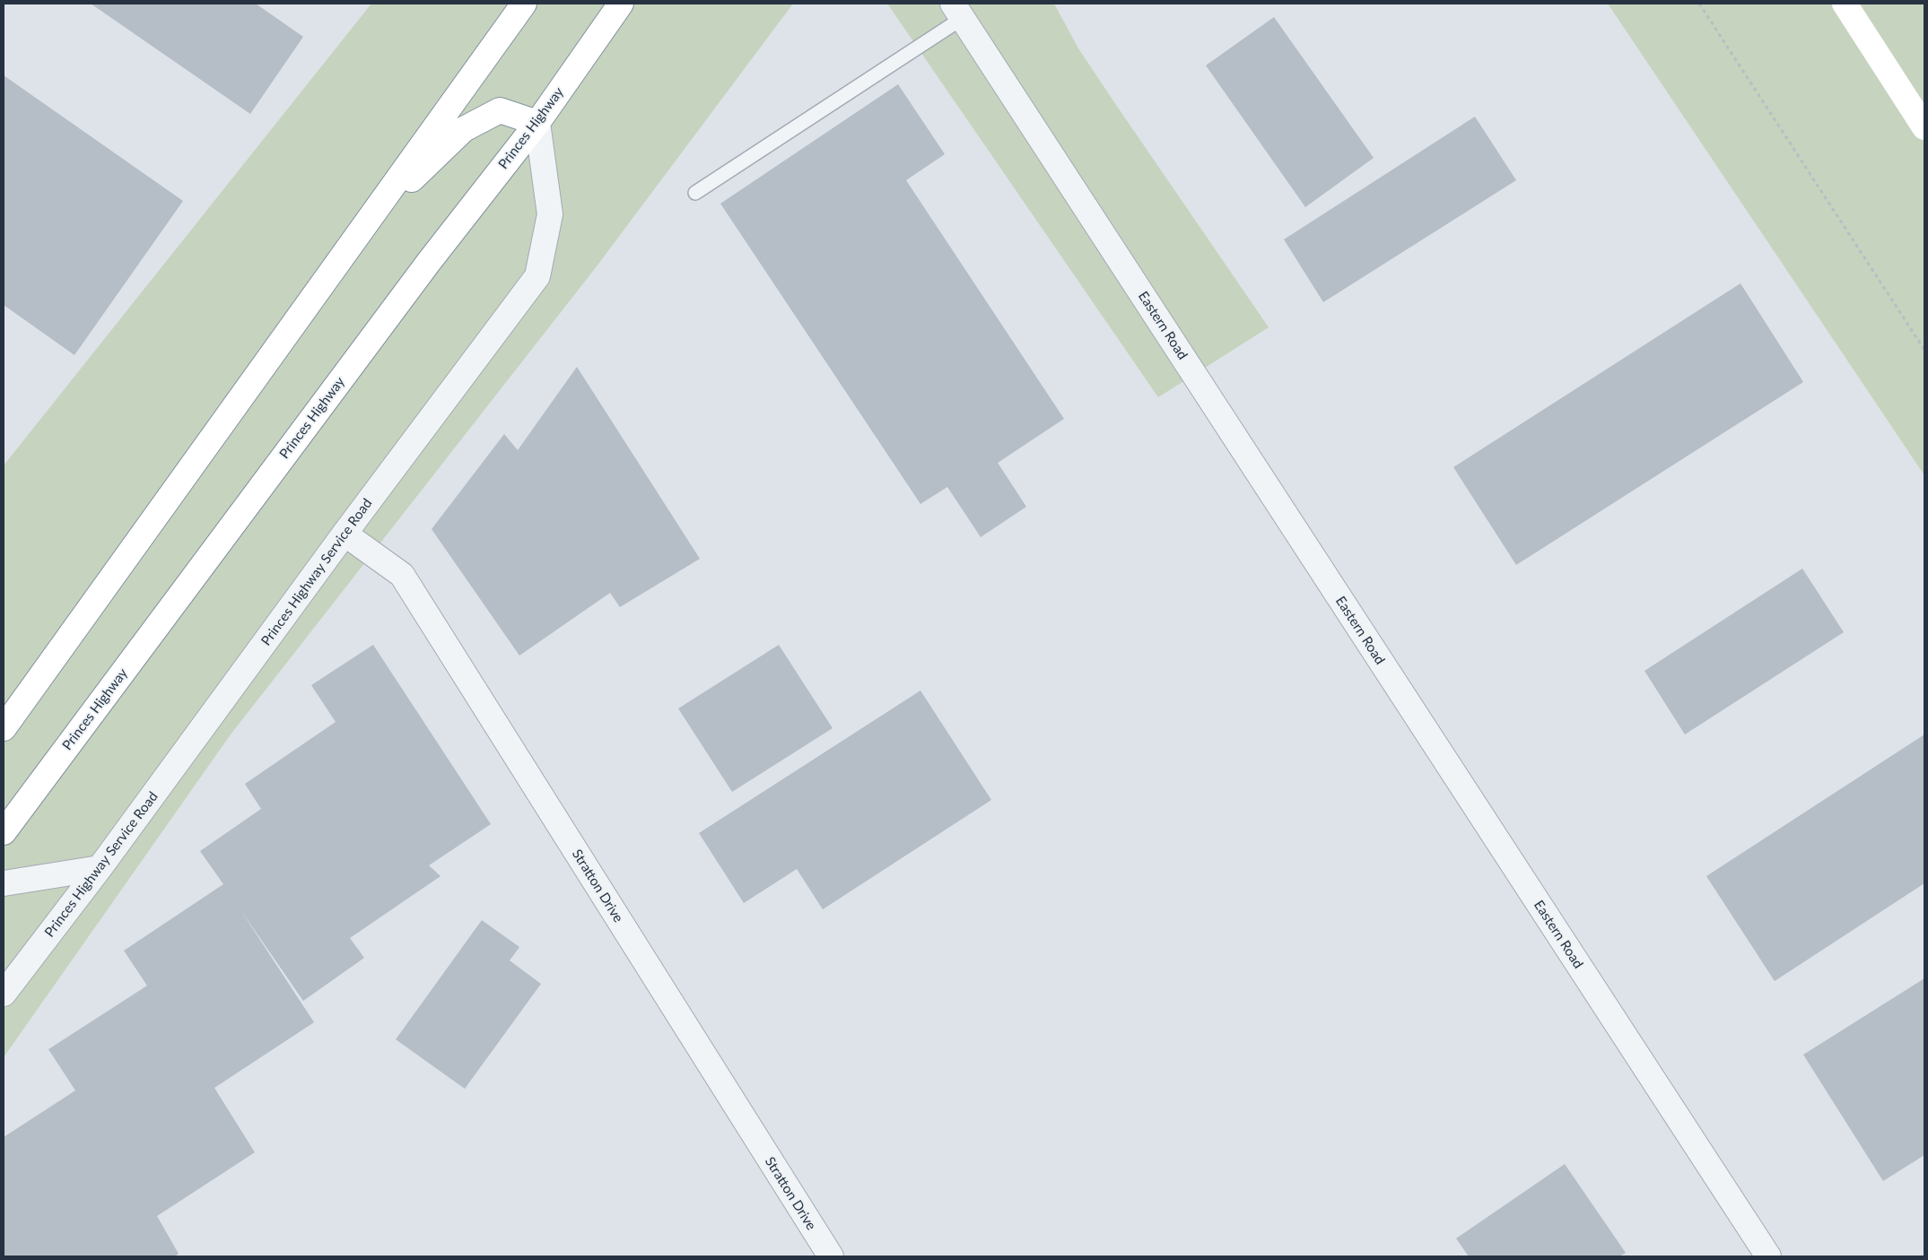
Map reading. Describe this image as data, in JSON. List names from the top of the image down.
{
  "streets": {
    "main road": ["Princes Highway"],
    "street": ["Eastern Road", "Princes Highway Service Road", "Stratton Drive"]
  },
  "crossings": [
    ["Princes Highway", "Princes Highway Service Road"],
    ["Princes Highway Service Road", "Stratton Drive"]
  ]
}
